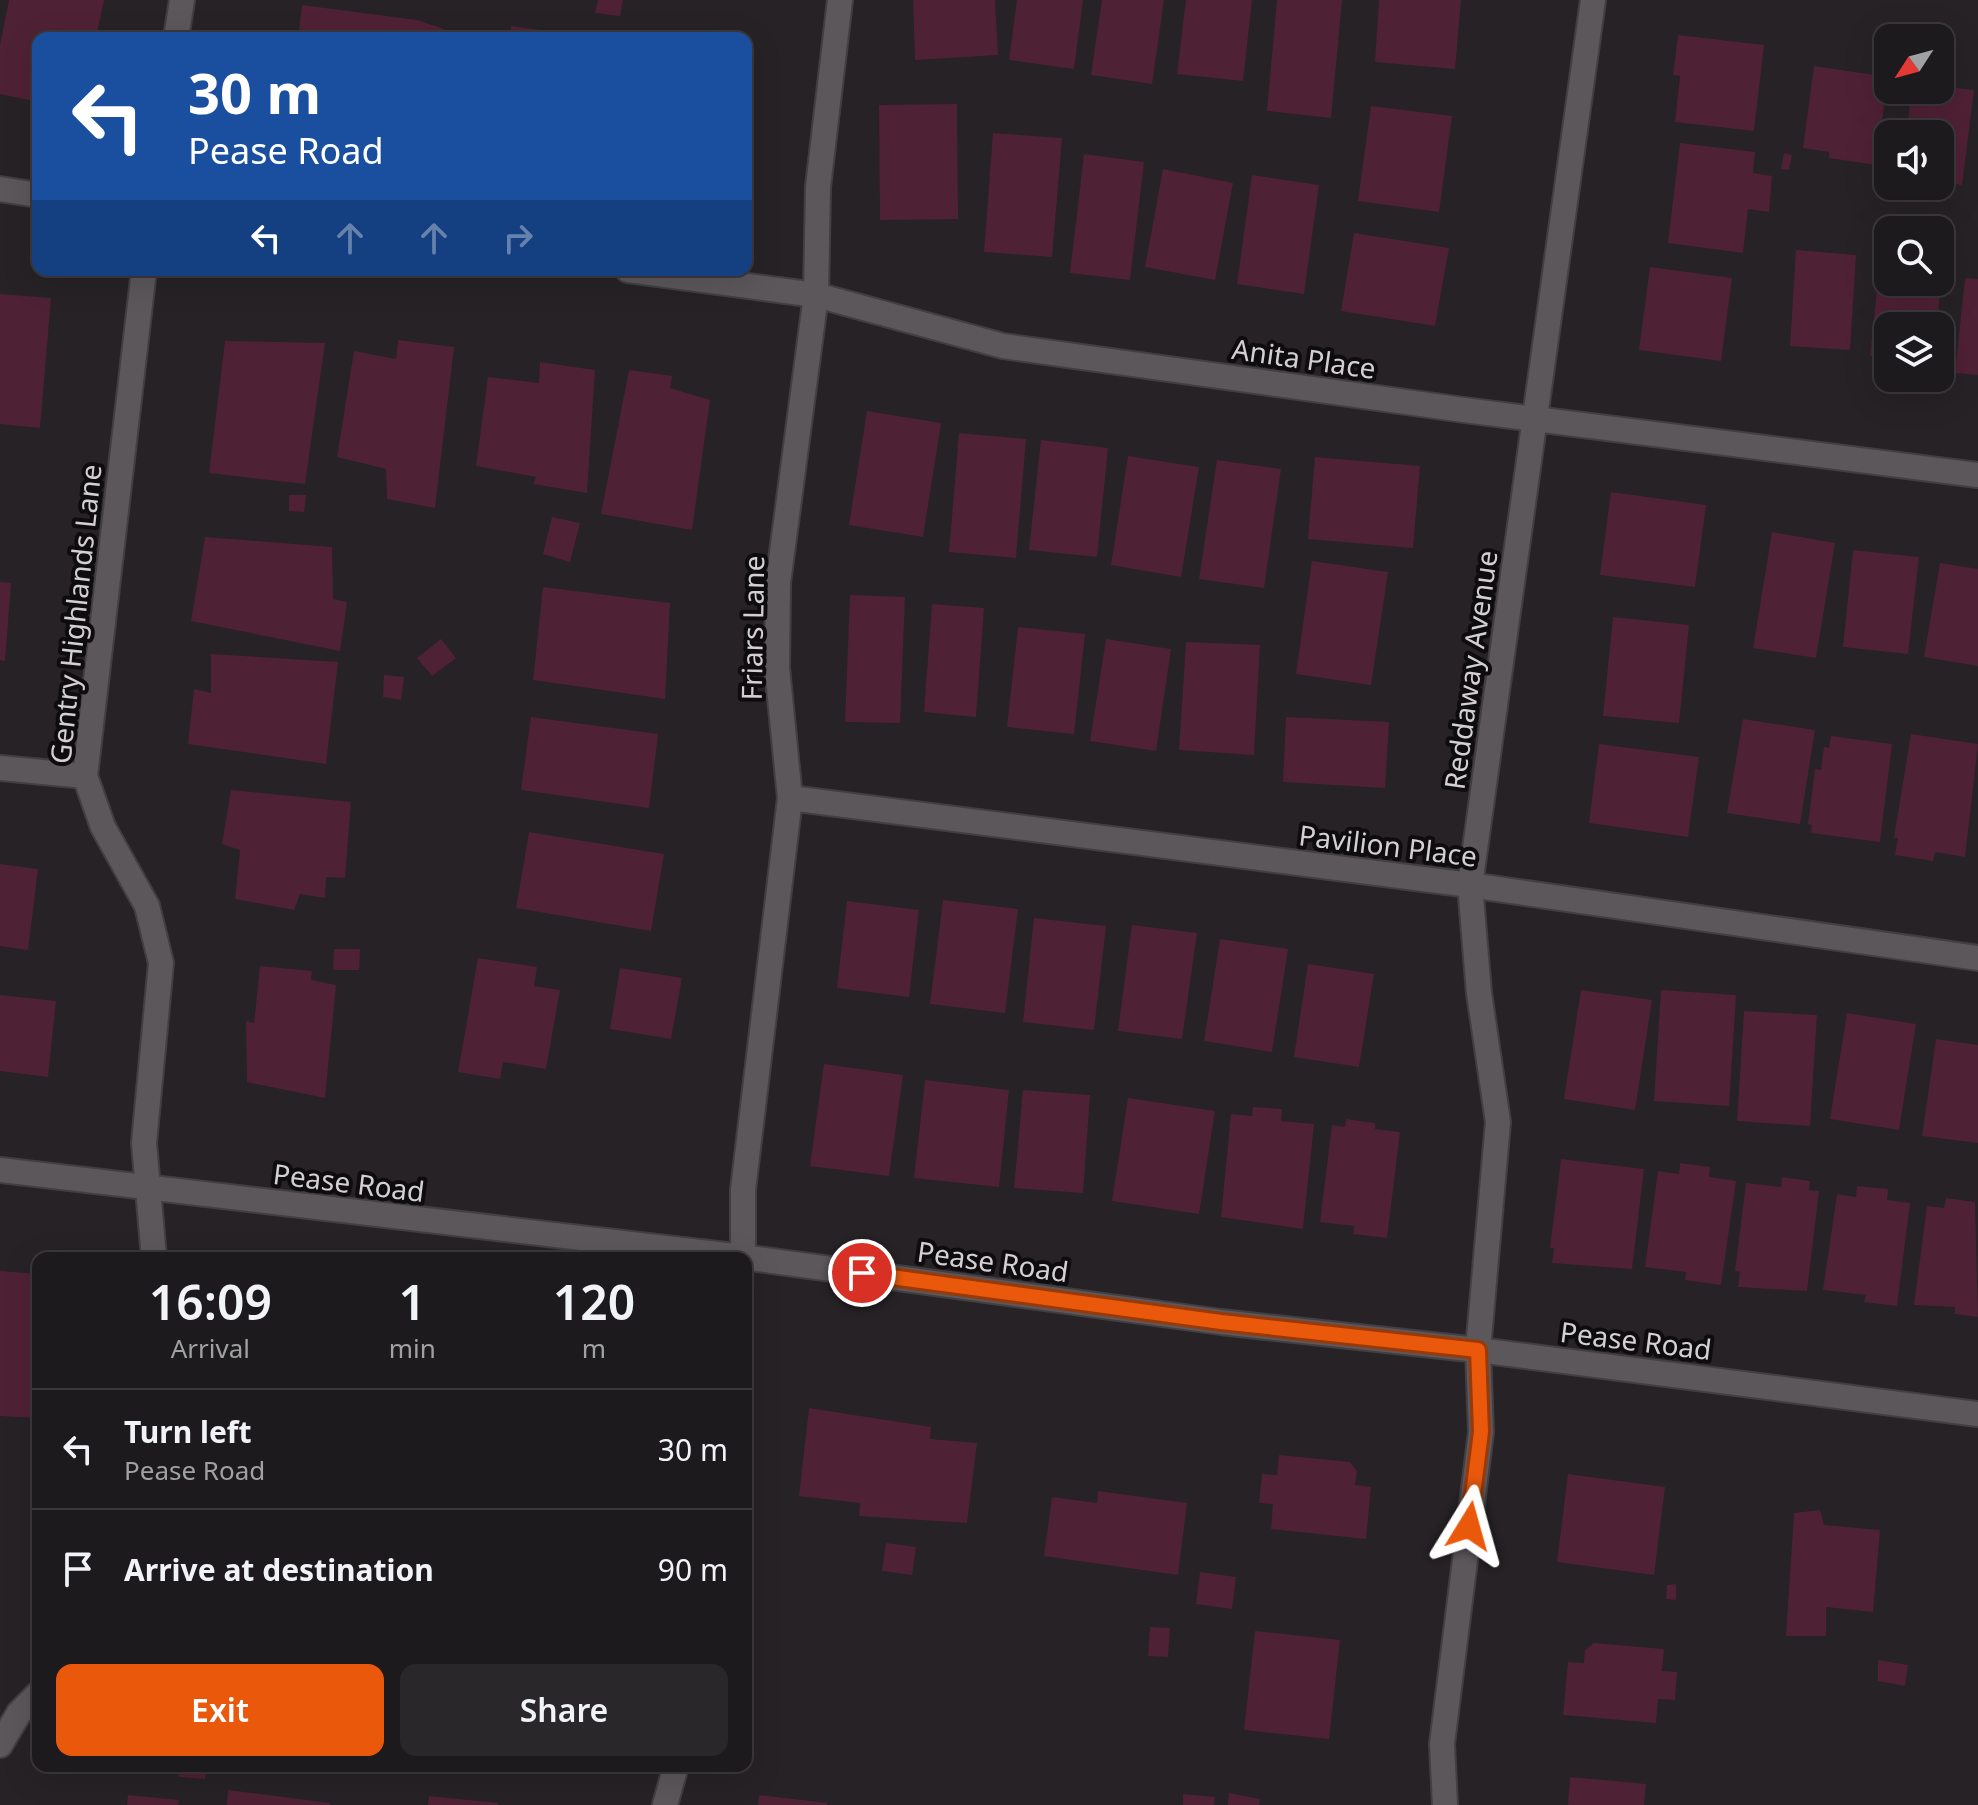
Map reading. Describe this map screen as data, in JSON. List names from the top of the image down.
{
  "streets": {
    "street": [
      "Anita Place",
      "Gentry Highlands Lane",
      "Friars Lane",
      "Reddaway Avenue",
      "Pavilion Place",
      "Pease Road"
    ]
  },
  "crossings": [
    ["Anita Place", "Friars Lane"],
    ["Anita Place", "Reddaway Avenue"],
    ["Gentry Highlands Lane", "Pease Road"],
    ["Friars Lane", "Pavilion Place"],
    ["Reddaway Avenue", "Pavilion Place"],
    ["Reddaway Avenue", "Pease Road"]
  ],
  "north": "bottom left",
  "page": {
    "turn": ["30 m", "Pease Road"],
    "eta": [
      "16:09",
      "Arrival",
      "1",
      "min",
      "120",
      "m"
    ],
    "list": [
      {
        "name": "Turn left",
        "note": "Pease Road",
        "value": "30 m"
      },
      {
        "name": "Arrive at destination",
        "value": "90 m"
      }
    ],
    "buttons": ["Exit", "Share"]
  }
}
